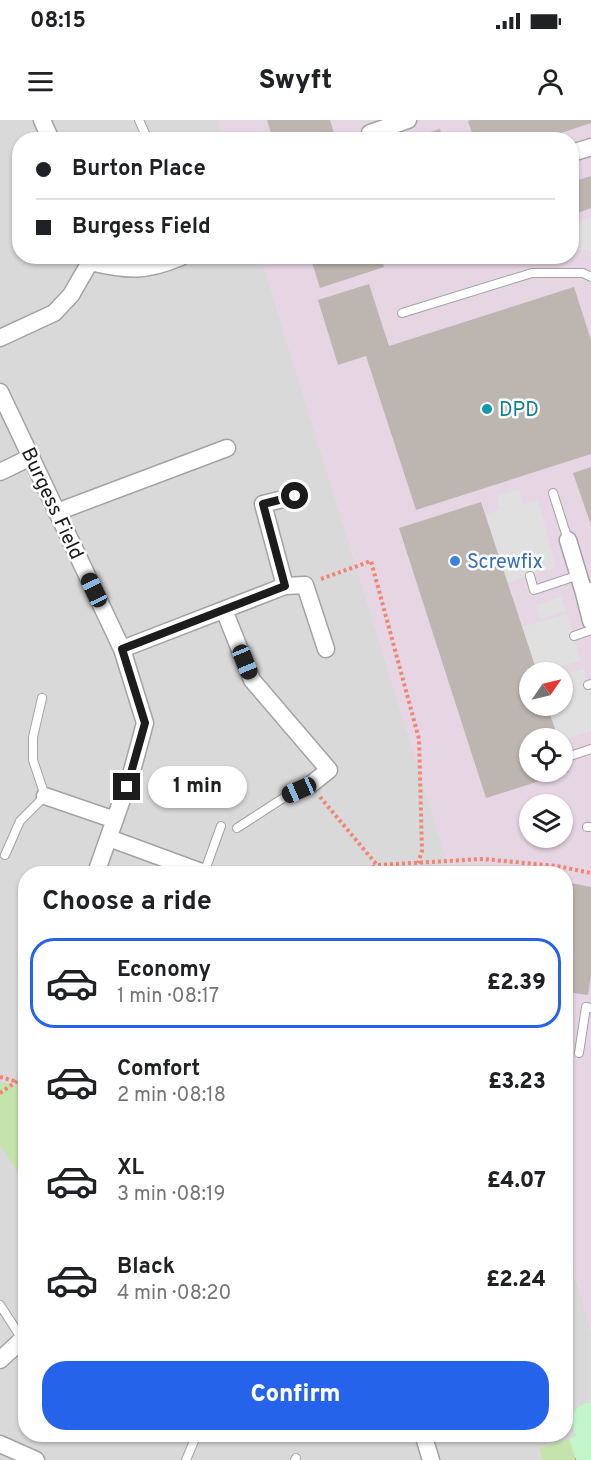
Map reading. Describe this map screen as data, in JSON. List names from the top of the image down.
{
  "streets": {
    "street": ["Burgess Field"]
  },
  "places": ["DPD", "Screwfix"],
  "north": "top right",
  "page": {
    "status": "08:15",
    "header": "Swyft",
    "banner": ["Burton Place", "Burgess Field"],
    "bubble": "1 min",
    "heading": "Choose a ride",
    "list": [
      {
        "name": "Economy",
        "note": "1 min · 08:17",
        "value": "£2.39"
      },
      {
        "name": "Comfort",
        "note": "2 min · 08:18",
        "value": "£3.23"
      },
      {
        "name": "XL",
        "note": "3 min · 08:19",
        "value": "£4.07"
      },
      {
        "name": "Black",
        "note": "4 min · 08:20",
        "value": "£2.24"
      }
    ],
    "buttons": "Confirm"
  }
}
